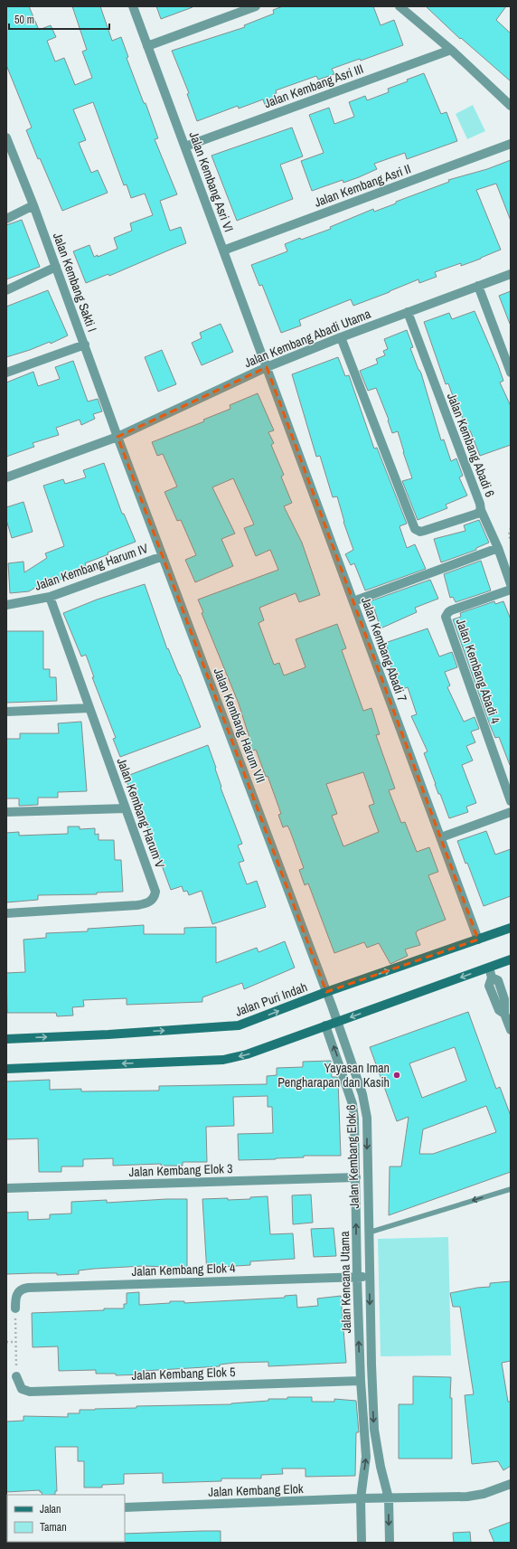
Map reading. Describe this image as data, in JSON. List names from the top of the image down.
{
  "streets": {
    "main road": ["Jalan Puri Indah"],
    "street": [
      "Jalan Kembang Asri III",
      "Jalan Kembang Asri VI",
      "Jalan Kembang Asri II",
      "Jalan Kembang Sakti I",
      "Jalan Kembang Abadi Utama",
      "Jalan Kembang Abadi 6",
      "Jalan Kembang Harum IV",
      "Jalan Kembang Abadi 7",
      "Jalan Kembang Abadi 4",
      "Jalan Kembang Harum VII",
      "Jalan Kembang Harum V",
      "Jalan Kembang Elok 6",
      "Jalan Kembang Elok 3",
      "Jalan Kembang Elok 4",
      "Jalan Kencana Utama",
      "Jalan Kembang Elok 5",
      "Jalan Kembang Elok"
    ]
  },
  "crossings": [
    ["Jalan Kembang Asri III", "Jalan Kembang Asri VI"],
    ["Jalan Kembang Asri VI", "Jalan Kembang Asri II"],
    ["Jalan Kembang Asri VI", "Jalan Kembang Abadi Utama"],
    ["Jalan Kembang Asri VI", "Jalan Kembang Abadi 7"],
    ["Jalan Kembang Sakti I", "Jalan Kembang Abadi Utama"],
    ["Jalan Kembang Sakti I", "Jalan Kembang Harum VII"],
    ["Jalan Kembang Abadi Utama", "Jalan Kembang Abadi 6"],
    ["Jalan Kembang Abadi Utama", "Jalan Kembang Abadi 7"],
    ["Jalan Kembang Abadi Utama", "Jalan Kembang Harum VII"],
    ["Jalan Kembang Harum IV", "Jalan Kembang Harum VII"],
    ["Jalan Kembang Harum IV", "Jalan Kembang Harum V"],
    ["Jalan Kembang Abadi 7", "Jalan Puri Indah"],
    ["Jalan Kembang Harum VII", "Jalan Puri Indah"],
    ["Jalan Kembang Harum VII", "Jalan Kembang Elok 6"],
    ["Jalan Kembang Elok 6", "Jalan Kembang Elok 4"],
    ["Jalan Kembang Elok 6", "Jalan Kembang Elok 5"],
    ["Jalan Kembang Elok 6", "Jalan Kembang Elok"],
    ["Jalan Kembang Elok 3", "Jalan Kencana Utama"],
    ["Jalan Kembang Elok 4", "Jalan Kencana Utama"],
    ["Jalan Kencana Utama", "Jalan Kembang Elok 5"],
    ["Jalan Kencana Utama", "Jalan Kembang Elok"]
  ],
  "one_way": ["Jalan Kembang Elok 6", "Jalan Kencana Utama"],
  "places": ["Yayasan Iman Pengharapan dan Kasih"],
  "legend": ["Jalan", "Taman"],
  "scale_bar": "50 m"
}
